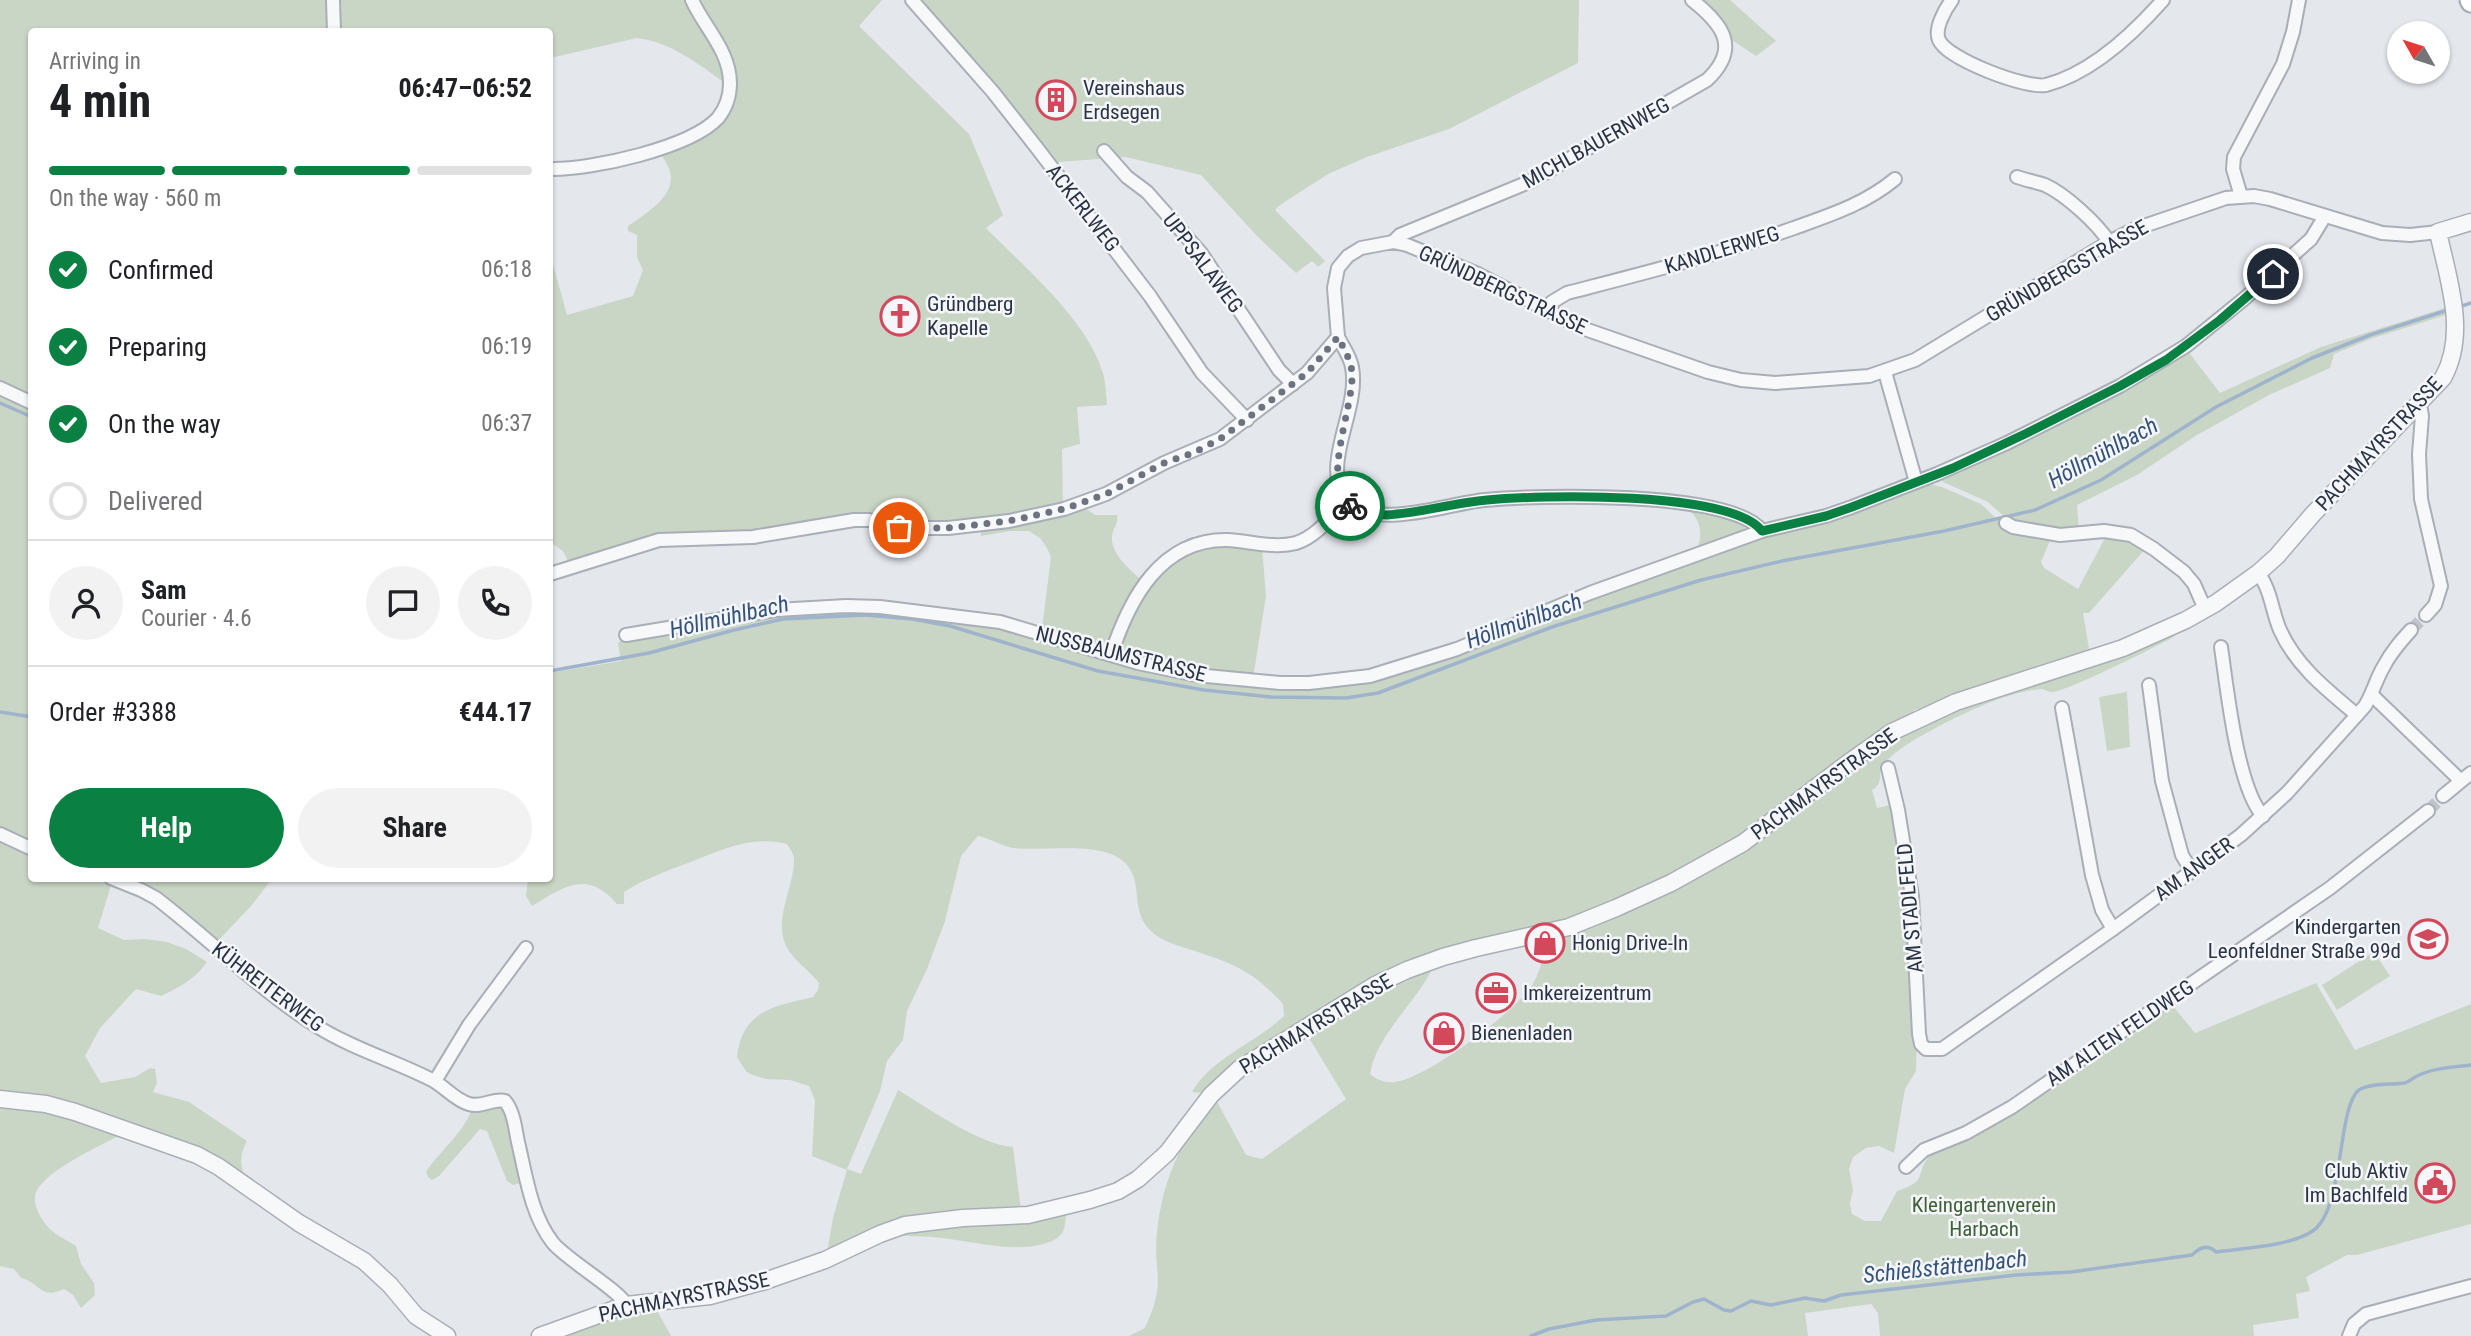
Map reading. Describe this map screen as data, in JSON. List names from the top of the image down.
{
  "streets": {
    "street": [
      "MICHLBAUERNWEG",
      "ACKERLWEG",
      "KANDLERWEG",
      "UPPSALAWEG",
      "GRÜNDBERGSTRASSE",
      "PACHMAYRSTRASSE",
      "NUSSBAUMSTRASSE",
      "AM ANGER",
      "AM STADLFELD",
      "KÜHREITERWEG",
      "AM ALTEN FELDWEG"
    ]
  },
  "crossings": [
    ["MICHLBAUERNWEG", "GRÜNDBERGSTRASSE"],
    ["KANDLERWEG", "GRÜNDBERGSTRASSE"],
    ["GRÜNDBERGSTRASSE", "PACHMAYRSTRASSE"],
    ["GRÜNDBERGSTRASSE", "NUSSBAUMSTRASSE"],
    ["PACHMAYRSTRASSE", "KÜHREITERWEG"],
    ["AM ANGER", "AM STADLFELD"]
  ],
  "water": ["Höllmühlbach", "Schießstättenbach"],
  "parks": ["Kleingartenverein Harbach"],
  "places": {
    "building": ["Vereinshaus Erdsegen"],
    "church": ["Gründberg Kapelle"],
    "school or university": ["Kindergarten Leonfeldner Straße 99d"],
    "shop": ["Honig Drive-In", "Bienenladen"],
    "office": ["Imkereizentrum"],
    "public building": ["Club Aktiv Im Bachlfeld"]
  },
  "north": "top left",
  "page": {
    "heading": ["4 min", "Arriving in", "06:47–06:52"],
    "panel": [
      "Sam",
      "Courier · 4.6",
      "Order #3388",
      "€44.17"
    ],
    "bar": "On the way · 560 m",
    "list": [
      ["Confirmed", "06:18"],
      ["Preparing", "06:19"],
      ["On the way", "06:37"],
      "Delivered"
    ],
    "buttons": ["Help", "Share"]
  }
}
